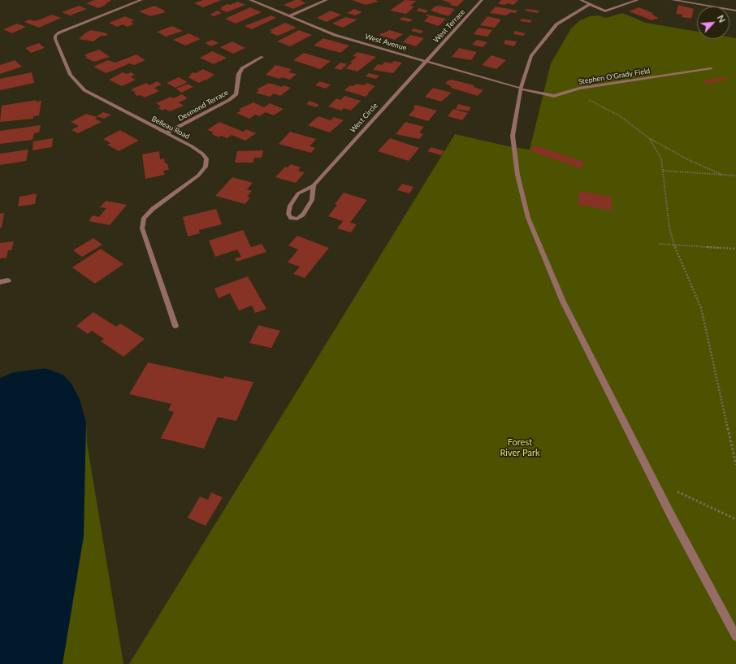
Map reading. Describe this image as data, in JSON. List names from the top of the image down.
{
  "streets": {
    "street": [
      "West Terrace",
      "West Avenue",
      "Stephen O'Grady Field",
      "Desmond Terrace",
      "West Circle",
      "Belleau Road"
    ]
  },
  "crossings": [
    ["West Terrace", "West Avenue"],
    ["West Terrace", "West Circle"],
    ["West Avenue", "Stephen O'Grady Field"],
    ["West Avenue", "West Circle"],
    ["Desmond Terrace", "Belleau Road"]
  ],
  "parks": ["Forest River Park"],
  "north": "top right"
}
